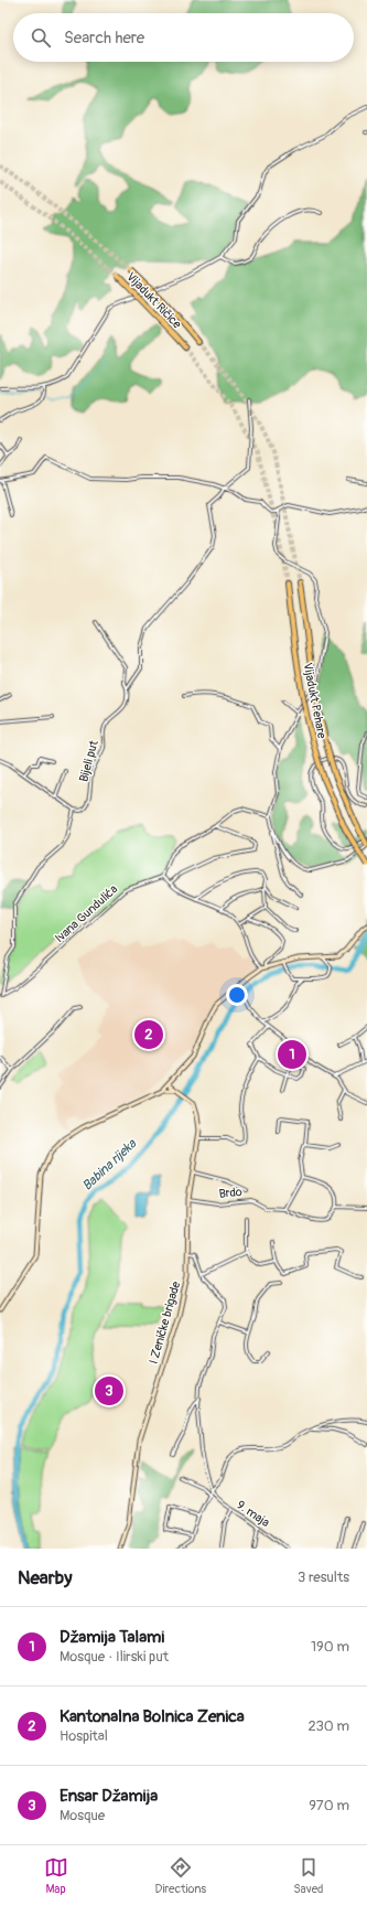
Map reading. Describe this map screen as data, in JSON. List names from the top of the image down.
{
  "streets": {
    "highway": ["Vijadukt Ričice", "Vijadukt Pehare"],
    "main road": ["I Zeničke brigade"],
    "street": [
      "Bijeli put",
      "Ivana Gundulića",
      "Brdo",
      "9. maja"
    ]
  },
  "crossings": [
    ["Brdo", "I Zeničke brigade"]
  ],
  "water": ["Babina rijeka"],
  "page": {
    "search": "Search here",
    "pins": ["2", "1", "3"],
    "heading": ["Nearby", "3 results"],
    "list": [
      {
        "mark": "1",
        "name": "Džamija Talami",
        "note": "Mosque · Ilirski put",
        "value": "190 m"
      },
      {
        "mark": "2",
        "name": "Kantonalna Bolnica Zenica",
        "note": "Hospital",
        "value": "230 m"
      },
      {
        "mark": "3",
        "name": "Ensar Džamija",
        "note": "Mosque",
        "value": "970 m"
      }
    ],
    "nav": ["Map", "Directions", "Saved"]
  }
}
